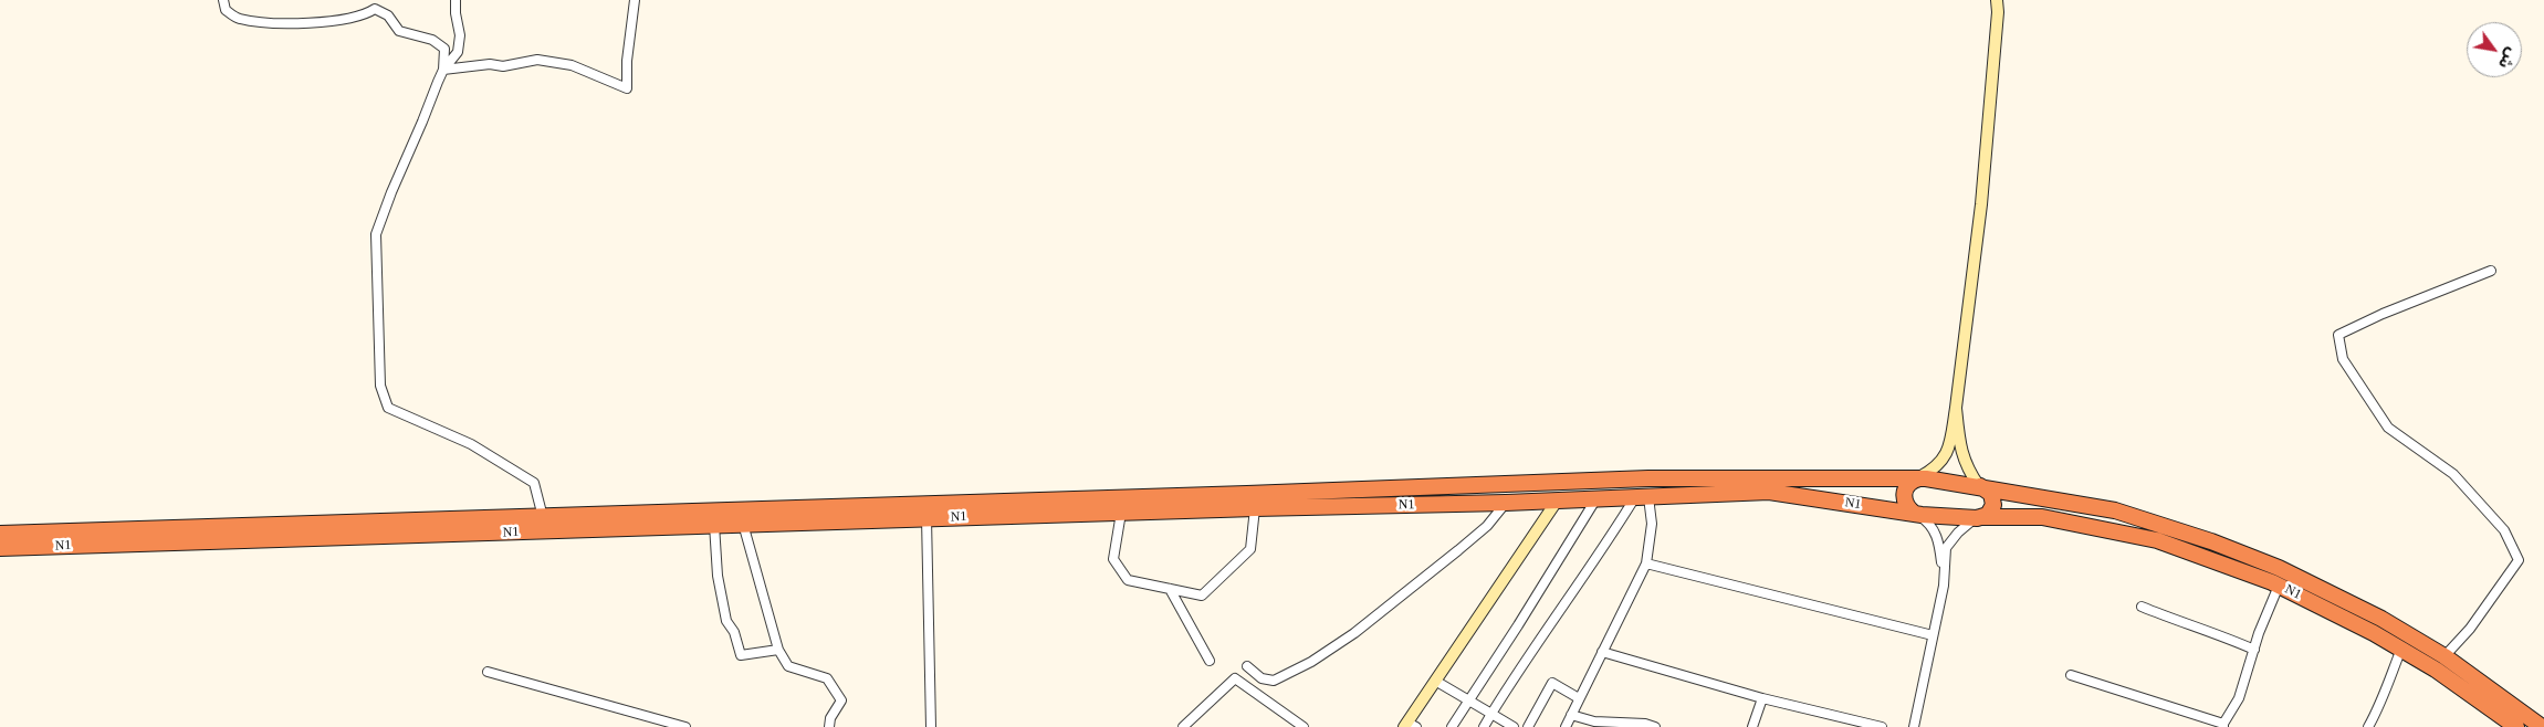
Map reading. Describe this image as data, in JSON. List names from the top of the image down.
{
  "streets": {
    "highway": ["N1"]
  },
  "north": "bottom right"
}
